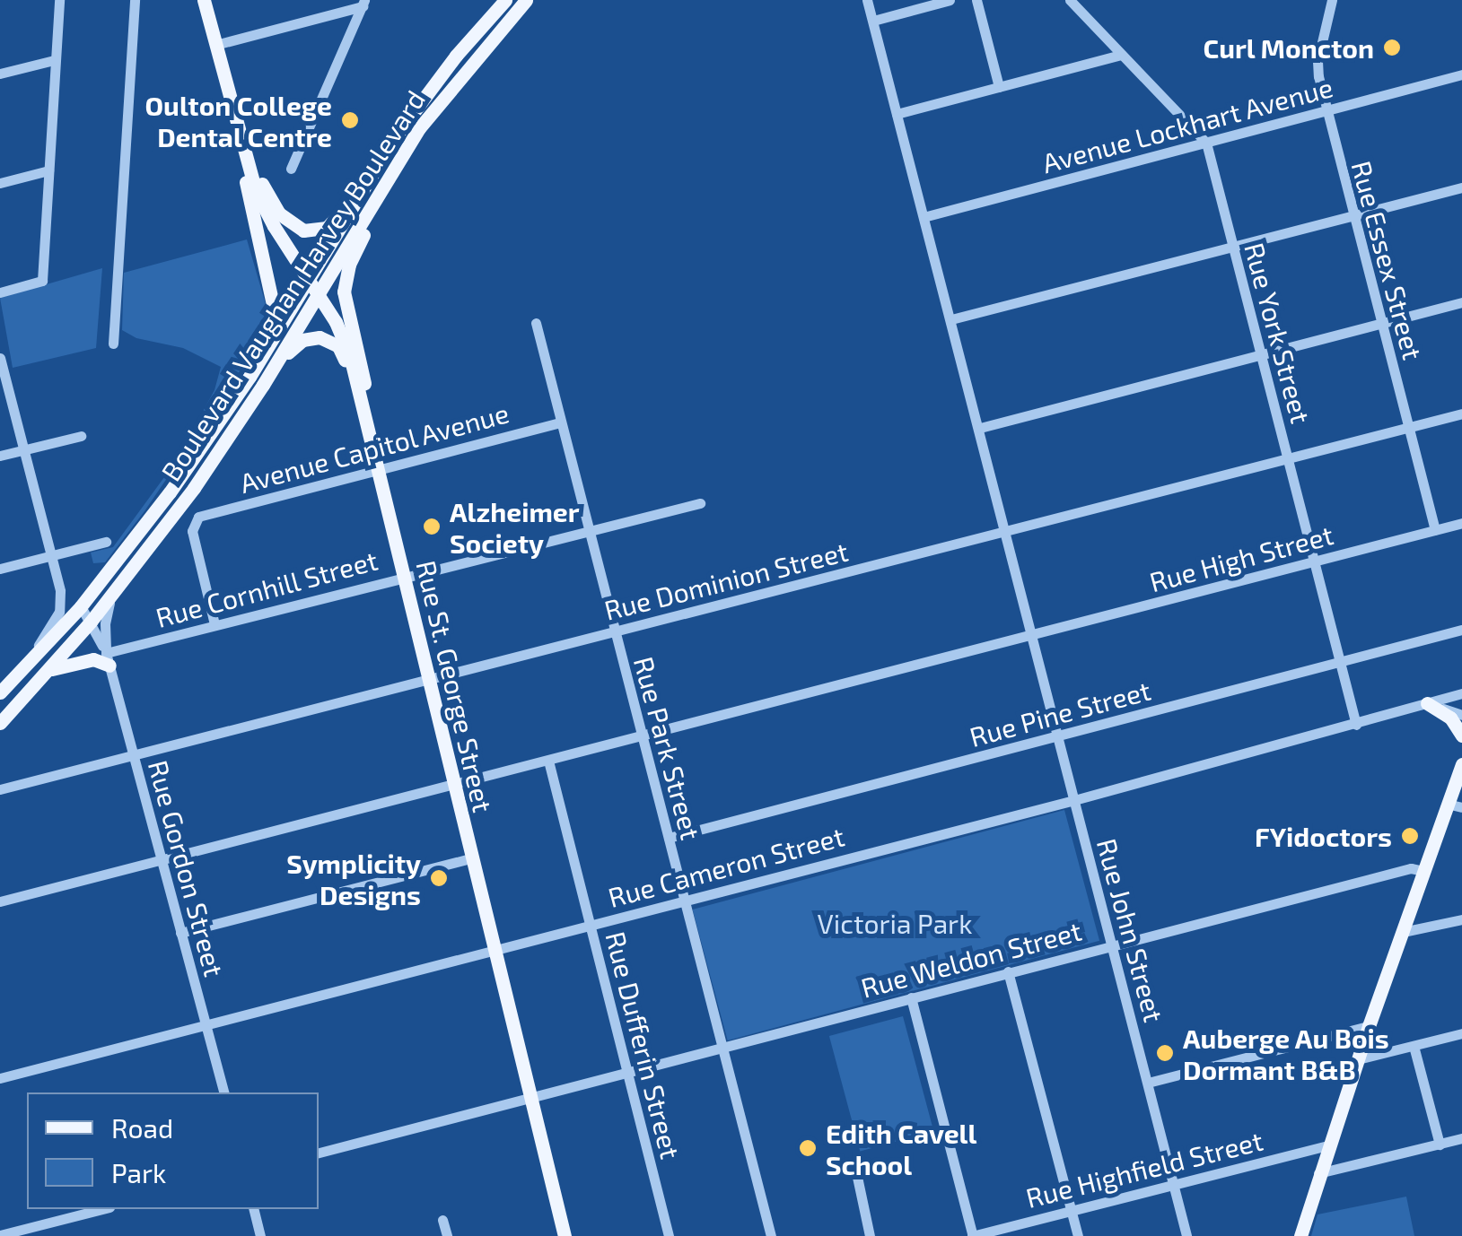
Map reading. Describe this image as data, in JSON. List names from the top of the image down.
{
  "streets": {
    "main road": ["Boulevard Vaughan Harvey Boulevard", "Rue St. George Street"],
    "street": [
      "Avenue Lockhart Avenue",
      "Rue Essex Street",
      "Rue York Street",
      "Avenue Capitol Avenue",
      "Rue High Street",
      "Rue Dominion Street",
      "Rue Cornhill Street",
      "Rue Pine Street",
      "Rue Park Street",
      "Rue Cameron Street",
      "Rue Gordon Street",
      "Rue John Street",
      "Rue Weldon Street",
      "Rue Dufferin Street",
      "Rue Highfield Street"
    ]
  },
  "crossings": [
    ["Avenue Lockhart Avenue", "Rue Essex Street"],
    ["Avenue Lockhart Avenue", "Rue York Street"],
    ["Avenue Lockhart Avenue", "Rue John Street"],
    ["Rue Essex Street", "Rue High Street"],
    ["Rue Essex Street", "Rue Dominion Street"],
    ["Boulevard Vaughan Harvey Boulevard", "Rue St. George Street"],
    ["Boulevard Vaughan Harvey Boulevard", "Rue Gordon Street"],
    ["Rue York Street", "Rue High Street"],
    ["Rue York Street", "Rue Dominion Street"],
    ["Rue York Street", "Rue Pine Street"],
    ["Rue York Street", "Rue Cameron Street"],
    ["Avenue Capitol Avenue", "Rue Cornhill Street"],
    ["Avenue Capitol Avenue", "Rue St. George Street"],
    ["Avenue Capitol Avenue", "Rue Park Street"],
    ["Rue High Street", "Rue St. George Street"],
    ["Rue High Street", "Rue Park Street"],
    ["Rue High Street", "Rue Gordon Street"],
    ["Rue High Street", "Rue John Street"],
    ["Rue High Street", "Rue Dufferin Street"],
    ["Rue Dominion Street", "Rue St. George Street"],
    ["Rue Dominion Street", "Rue Park Street"],
    ["Rue Dominion Street", "Rue Gordon Street"],
    ["Rue Dominion Street", "Rue John Street"],
    ["Rue Cornhill Street", "Rue St. George Street"],
    ["Rue Cornhill Street", "Rue Park Street"],
    ["Rue Cornhill Street", "Rue Gordon Street"],
    ["Rue St. George Street", "Rue Cameron Street"],
    ["Rue St. George Street", "Rue Weldon Street"],
    ["Rue Pine Street", "Rue Park Street"],
    ["Rue Pine Street", "Rue John Street"],
    ["Rue Park Street", "Rue Cameron Street"],
    ["Rue Park Street", "Rue Weldon Street"],
    ["Rue Cameron Street", "Rue Gordon Street"],
    ["Rue Cameron Street", "Rue John Street"],
    ["Rue Cameron Street", "Rue Dufferin Street"],
    ["Rue John Street", "Rue Weldon Street"],
    ["Rue John Street", "Rue Highfield Street"],
    ["Rue Weldon Street", "Rue Dufferin Street"]
  ],
  "parks": ["Victoria Park"],
  "places": [
    "Curl Moncton",
    "Oulton College Dental Centre",
    "Alzheimer Society",
    "FYidoctors",
    "Symplicity Designs",
    "Auberge Au Bois Dormant B&B",
    "Edith Cavell School"
  ],
  "legend": ["Road", "Park"]
}
